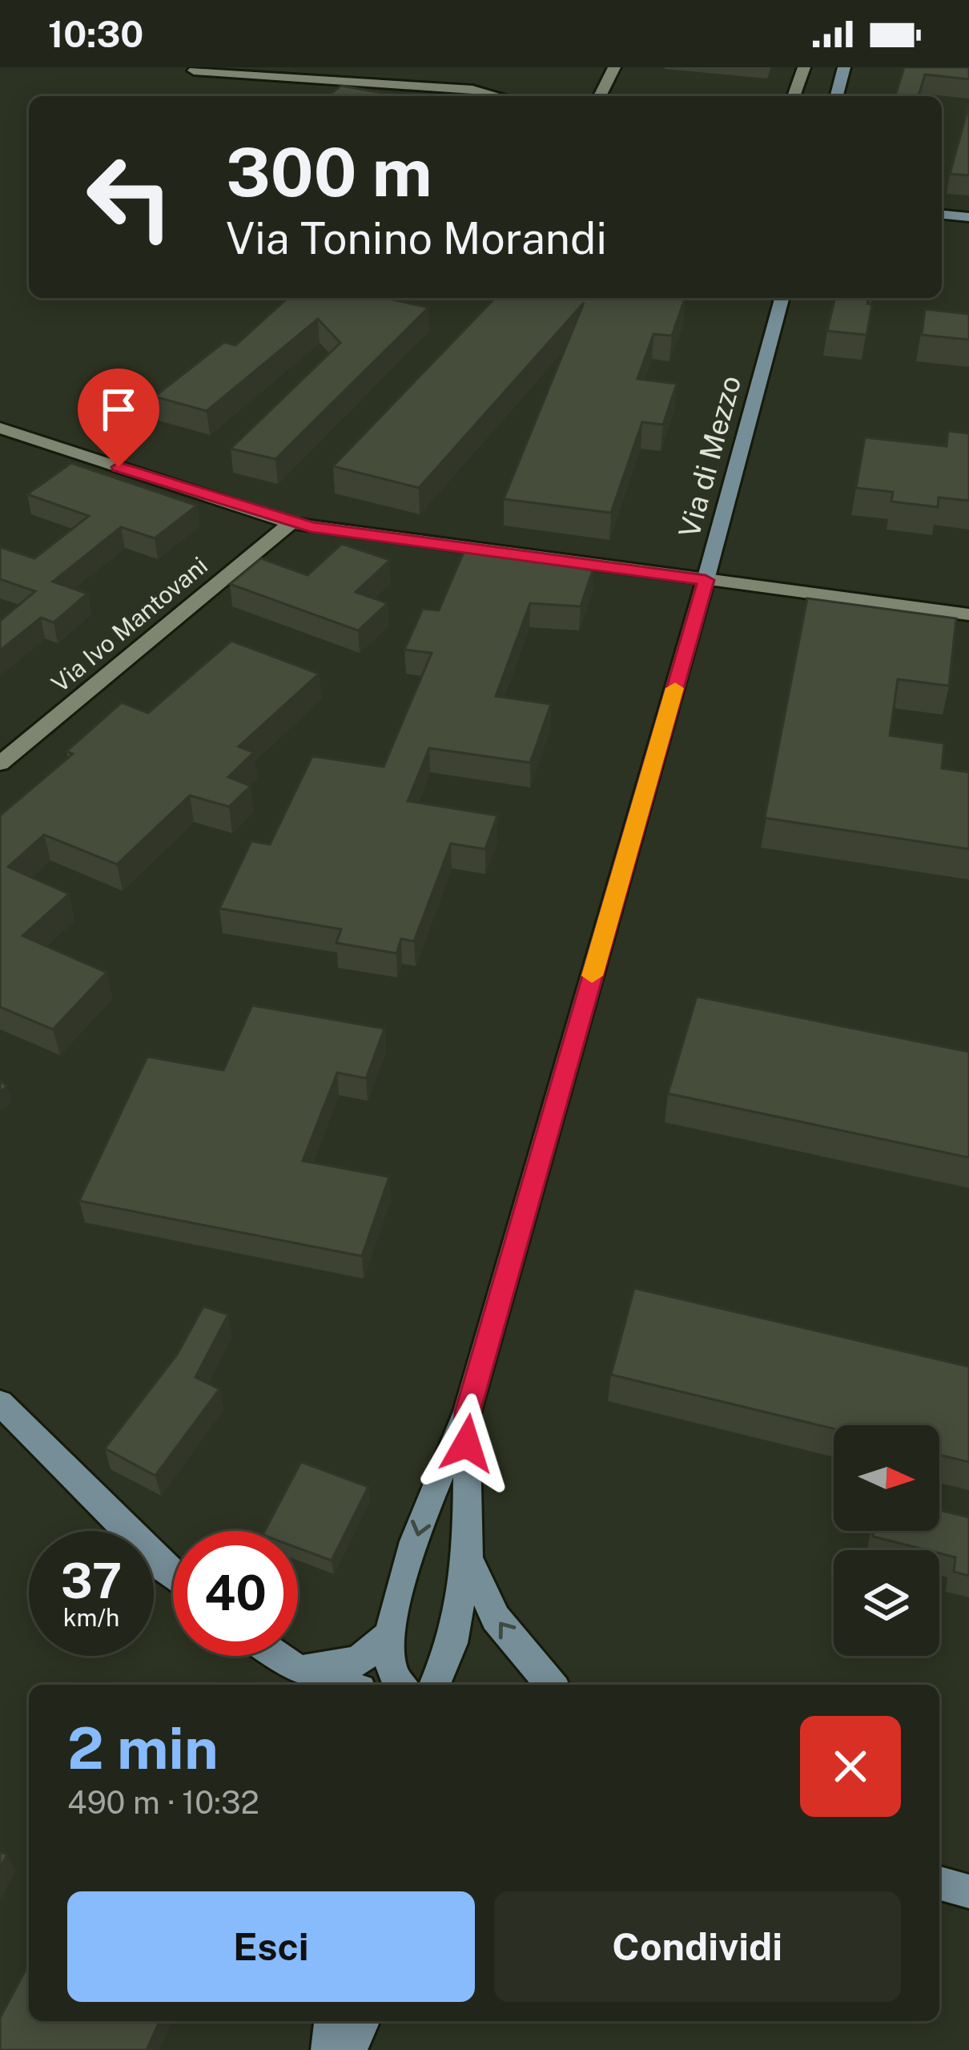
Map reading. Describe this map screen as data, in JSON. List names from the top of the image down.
{
  "streets": {
    "street": ["Via di Mezzo", "Via Ivo Mantovani"]
  },
  "north": "right",
  "page": {
    "status": "10:30",
    "turn": ["300 m", "Via Tonino Morandi"],
    "speed": "37 km/h",
    "limit": "40",
    "heading": ["2 min", "490 m · 10:32"],
    "buttons": ["Esci", "Condividi"]
  }
}
